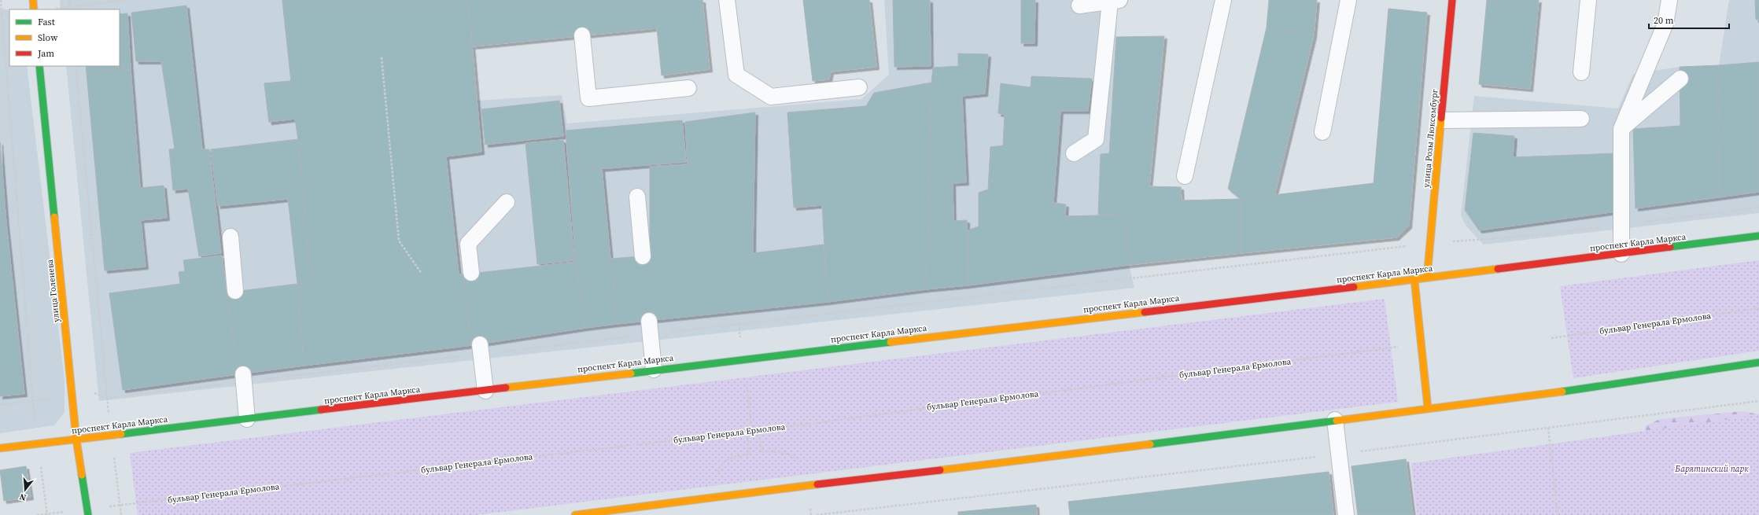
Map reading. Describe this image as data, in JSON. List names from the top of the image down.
{
  "streets": {
    "main road": ["улица Розы Люксембург", "проспект Карла Маркса", "улица Голенева"],
    "path": ["бульвар Генерала Ермолова"]
  },
  "crossings": [
    ["улица Розы Люксембург", "проспект Карла Маркса"],
    ["проспект Карла Маркса", "улица Голенева"],
    ["улица Голенева", "бульвар Генерала Ермолова"]
  ],
  "parks": ["Барятинский парк"],
  "legend": ["Fast", "Slow", "Jam"],
  "scale_bar": "20 m",
  "north": "bottom"
}
